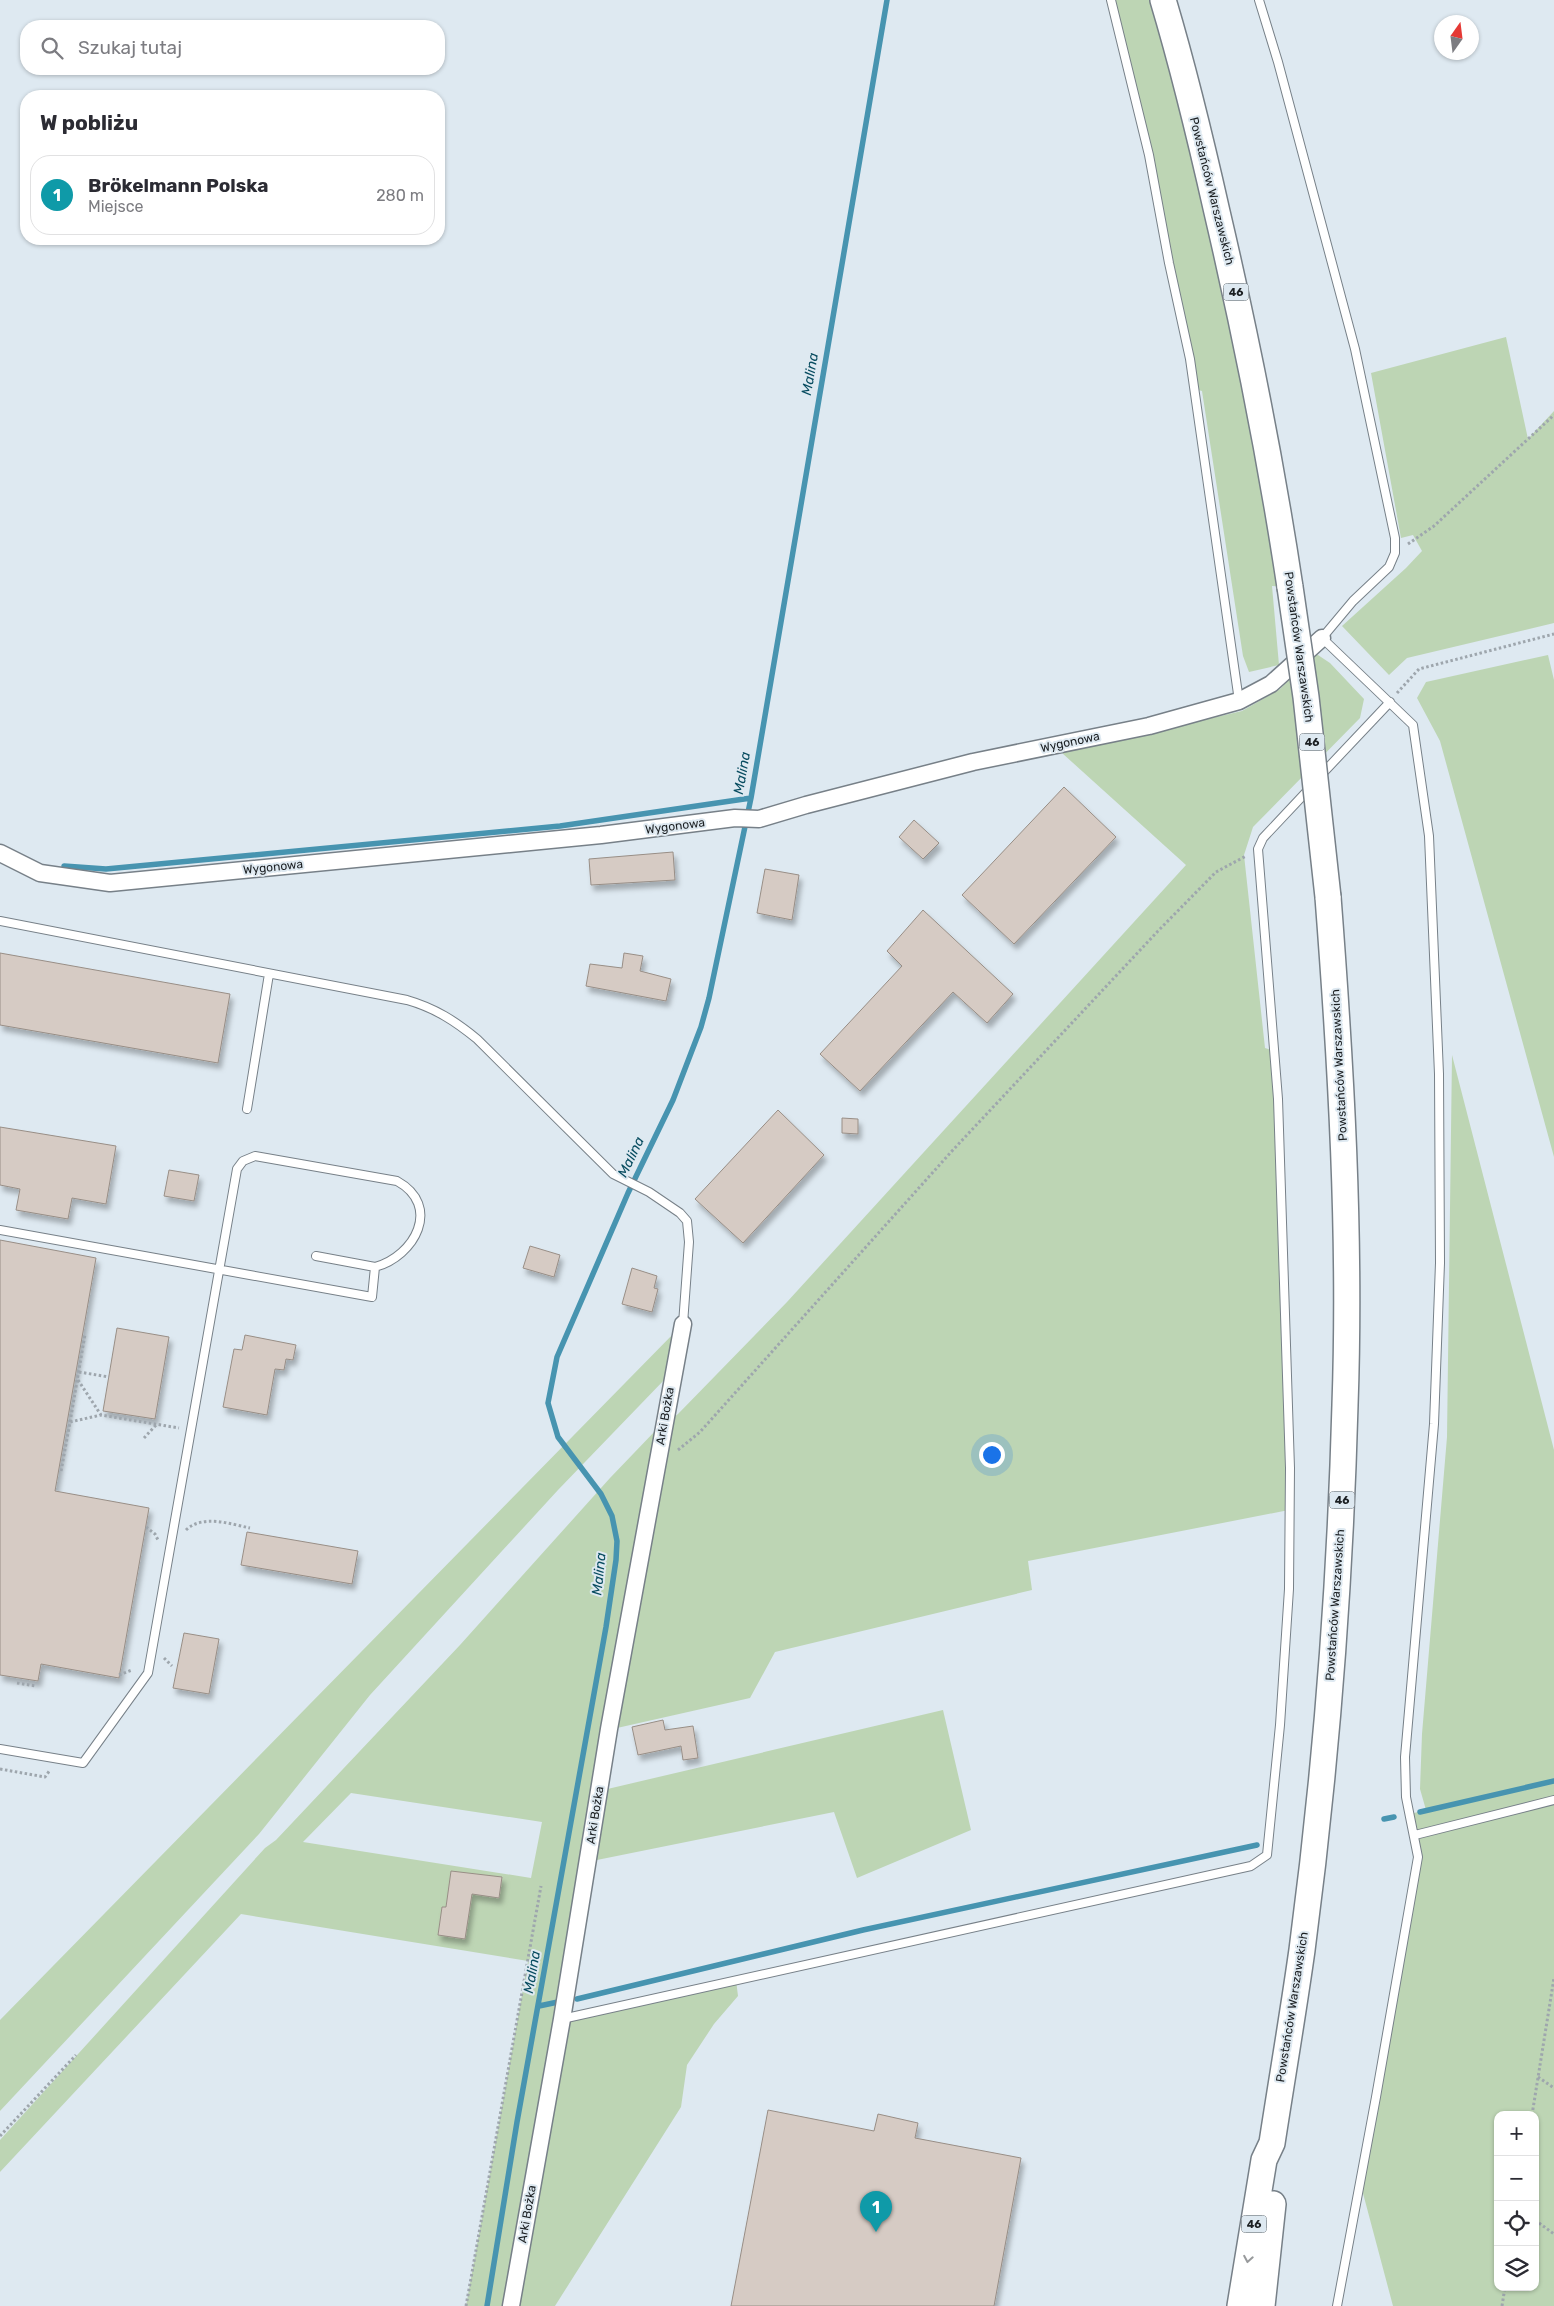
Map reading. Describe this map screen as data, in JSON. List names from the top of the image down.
{
  "streets": {
    "main road": ["Powstańców Warszawskich", "46"],
    "street": ["Wygonowa", "Arki Bożka"]
  },
  "water": ["Malina"],
  "north": "top",
  "page": {
    "search": "Szukaj tutaj",
    "heading": "W pobliżu",
    "list": [
      {
        "mark": "1",
        "name": "Brökelmann Polska",
        "note": "Miejsce",
        "value": "280 m"
      }
    ],
    "map_buttons": ["+", "−"],
    "pins": "1"
  }
}
